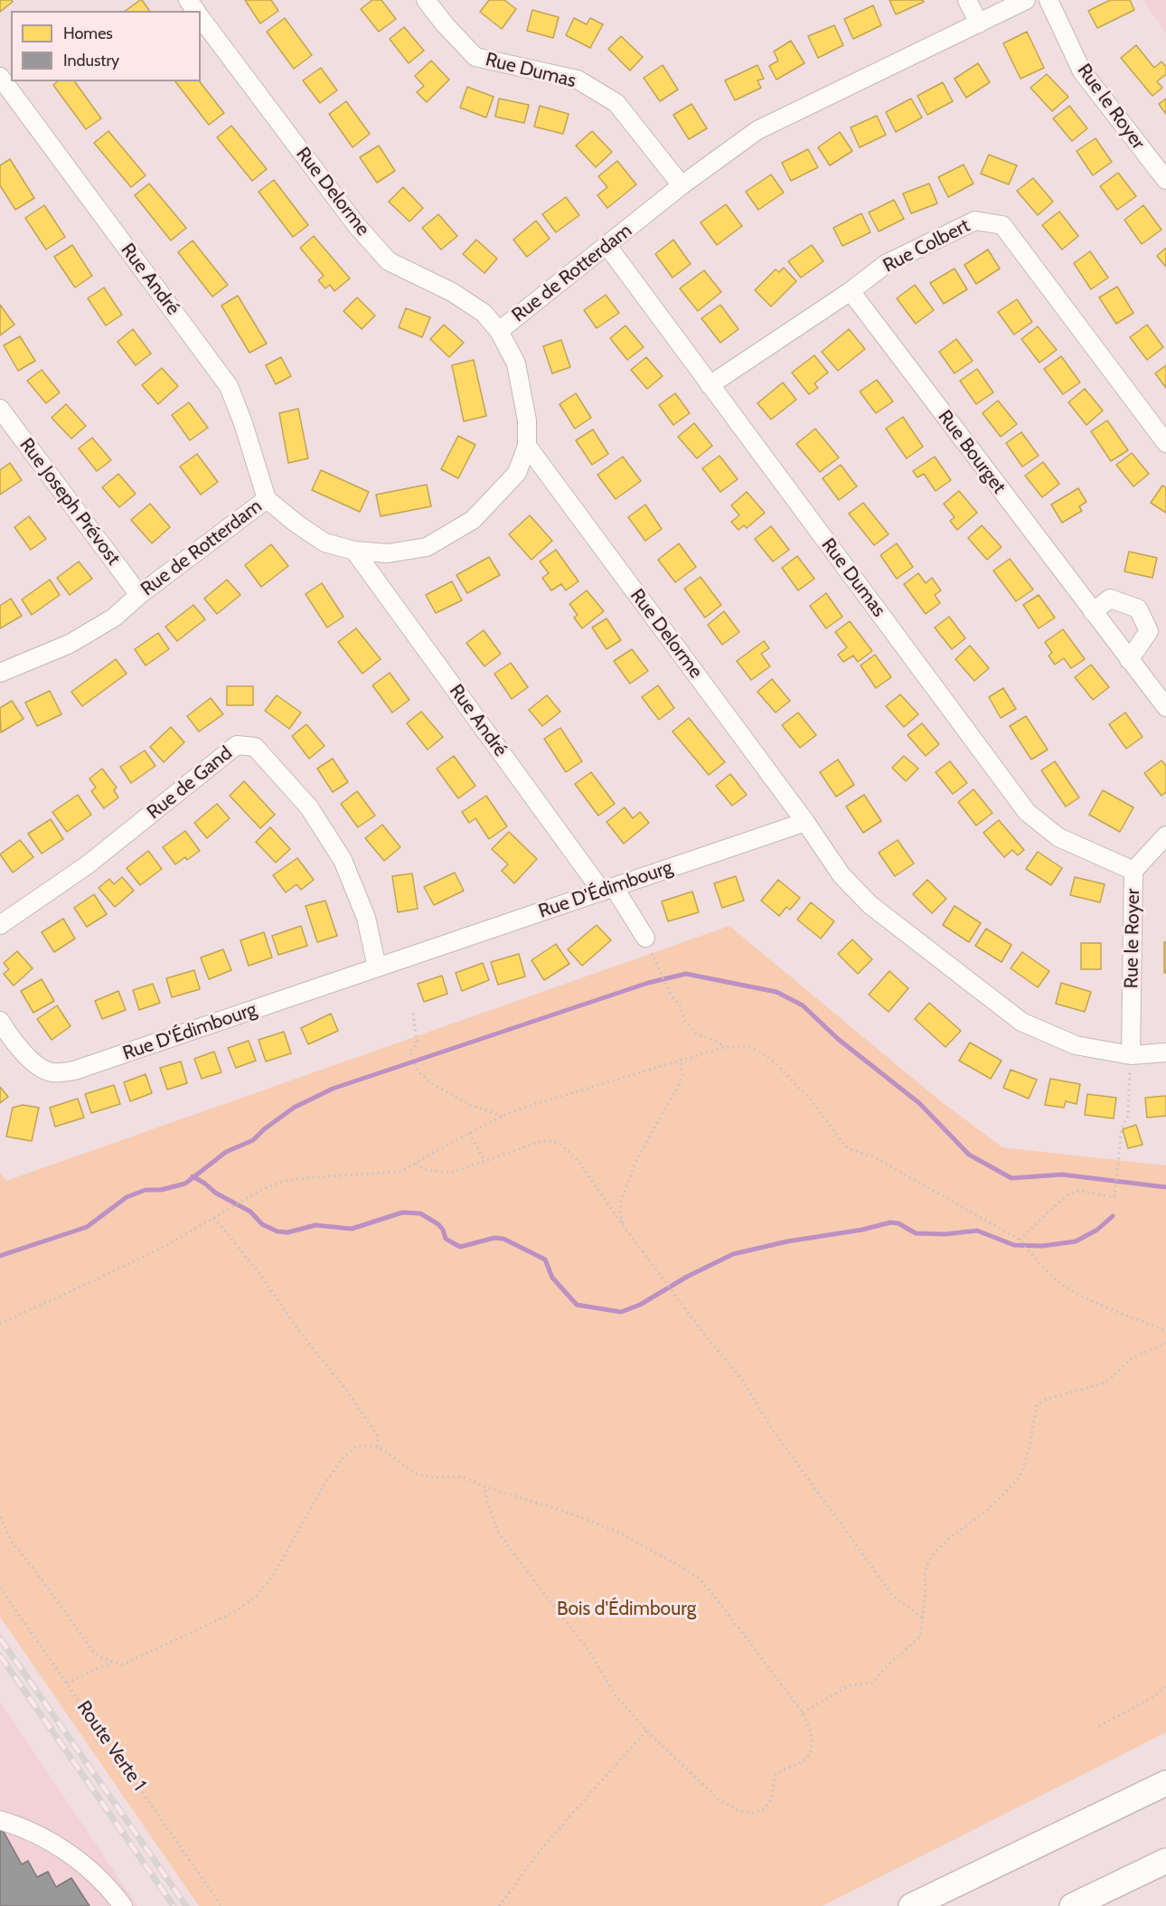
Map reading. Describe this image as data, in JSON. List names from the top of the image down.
{
  "streets": {
    "street": [
      "Rue Dumas",
      "Rue le Royer",
      "Rue Delorme",
      "Rue Colbert",
      "Rue de Rotterdam",
      "Rue André",
      "Rue Bourget",
      "Rue Joseph Prévost",
      "Rue de Gand",
      "Rue D'Édimbourg"
    ],
    "path": ["Route Verte 1"]
  },
  "crossings": [
    ["Rue Dumas", "Rue le Royer"],
    ["Rue Dumas", "Rue Colbert"],
    ["Rue Dumas", "Rue de Rotterdam"],
    ["Rue Delorme", "Rue de Rotterdam"],
    ["Rue Delorme", "Rue D'Édimbourg"],
    ["Rue Colbert", "Rue Bourget"],
    ["Rue de Rotterdam", "Rue André"],
    ["Rue de Rotterdam", "Rue Joseph Prévost"],
    ["Rue André", "Rue D'Édimbourg"],
    ["Rue de Gand", "Rue D'Édimbourg"]
  ],
  "parks": ["Bois d'Édimbourg"],
  "legend": ["Homes", "Industry"]
}
